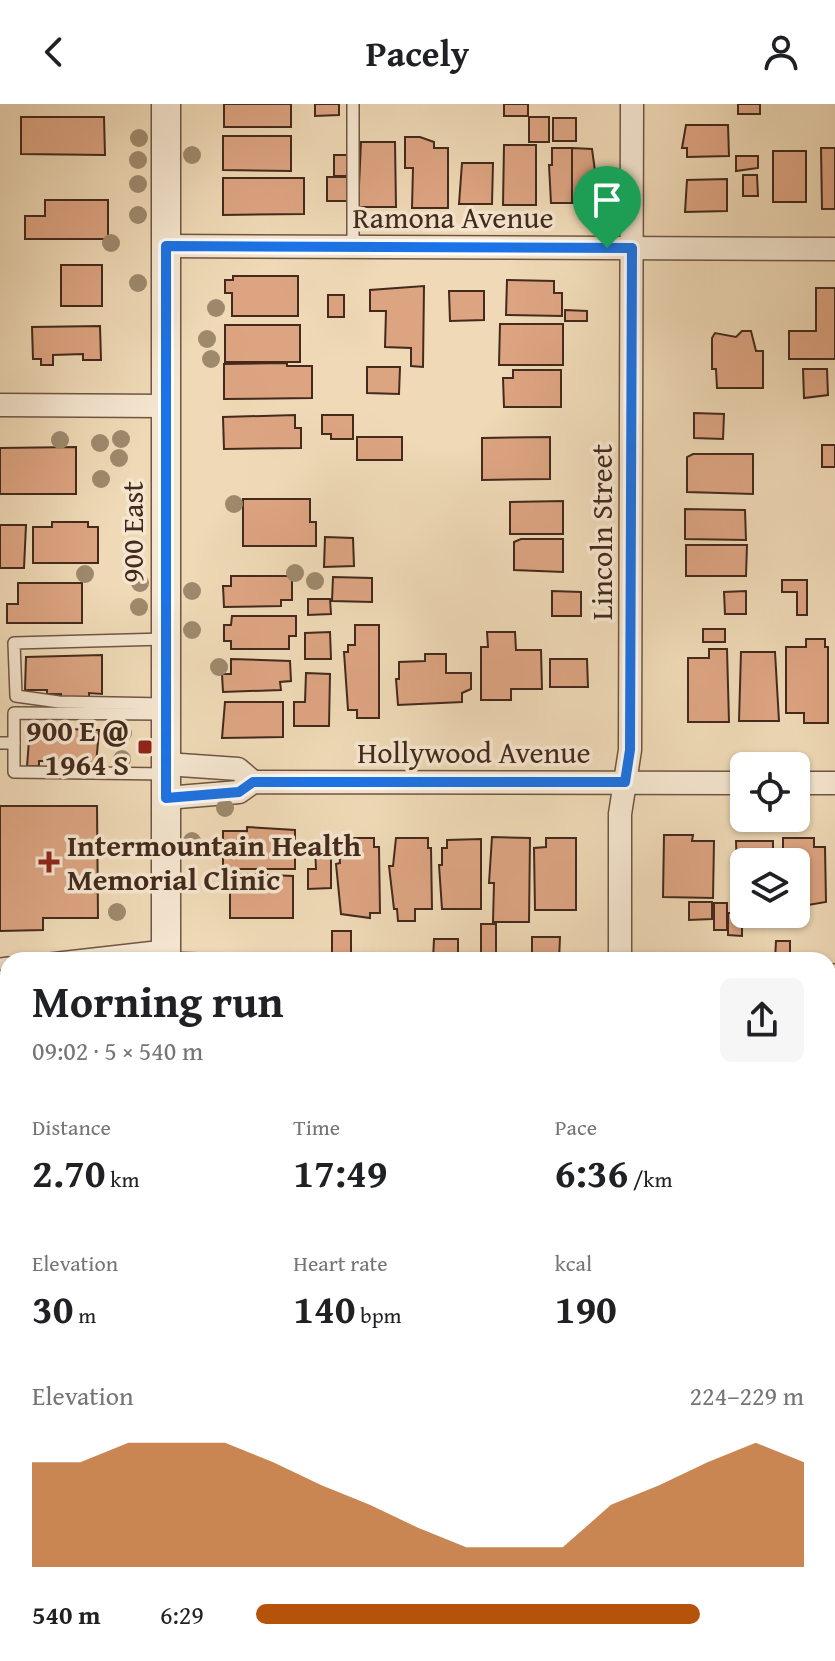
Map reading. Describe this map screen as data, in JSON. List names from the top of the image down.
{
  "streets": {
    "street": [
      "Ramona Avenue",
      "900 East",
      "Lincoln Street",
      "Hollywood Avenue"
    ]
  },
  "crossings": [
    ["Ramona Avenue", "900 East"],
    ["Ramona Avenue", "Lincoln Street"],
    ["900 East", "Hollywood Avenue"],
    ["Lincoln Street", "Hollywood Avenue"]
  ],
  "places": {
    "transit": ["900 E @ 1964 S"],
    "health": ["Intermountain Health Memorial Clinic"]
  },
  "page": {
    "header": "Pacely",
    "heading": ["Morning run", "09:02 · 5 × 540 m"],
    "stats": [
      ["Distance", "2.70 km"],
      ["Time", "17:49"],
      ["Pace", "6:36 /km"],
      ["Elevation", "30 m"],
      ["Heart rate", "140 bpm"],
      ["kcal", "190"]
    ],
    "chart": ["Elevation", "224–229 m"],
    "list": [
      {
        "name": "540 m",
        "note": "6:29"
      }
    ]
  }
}
